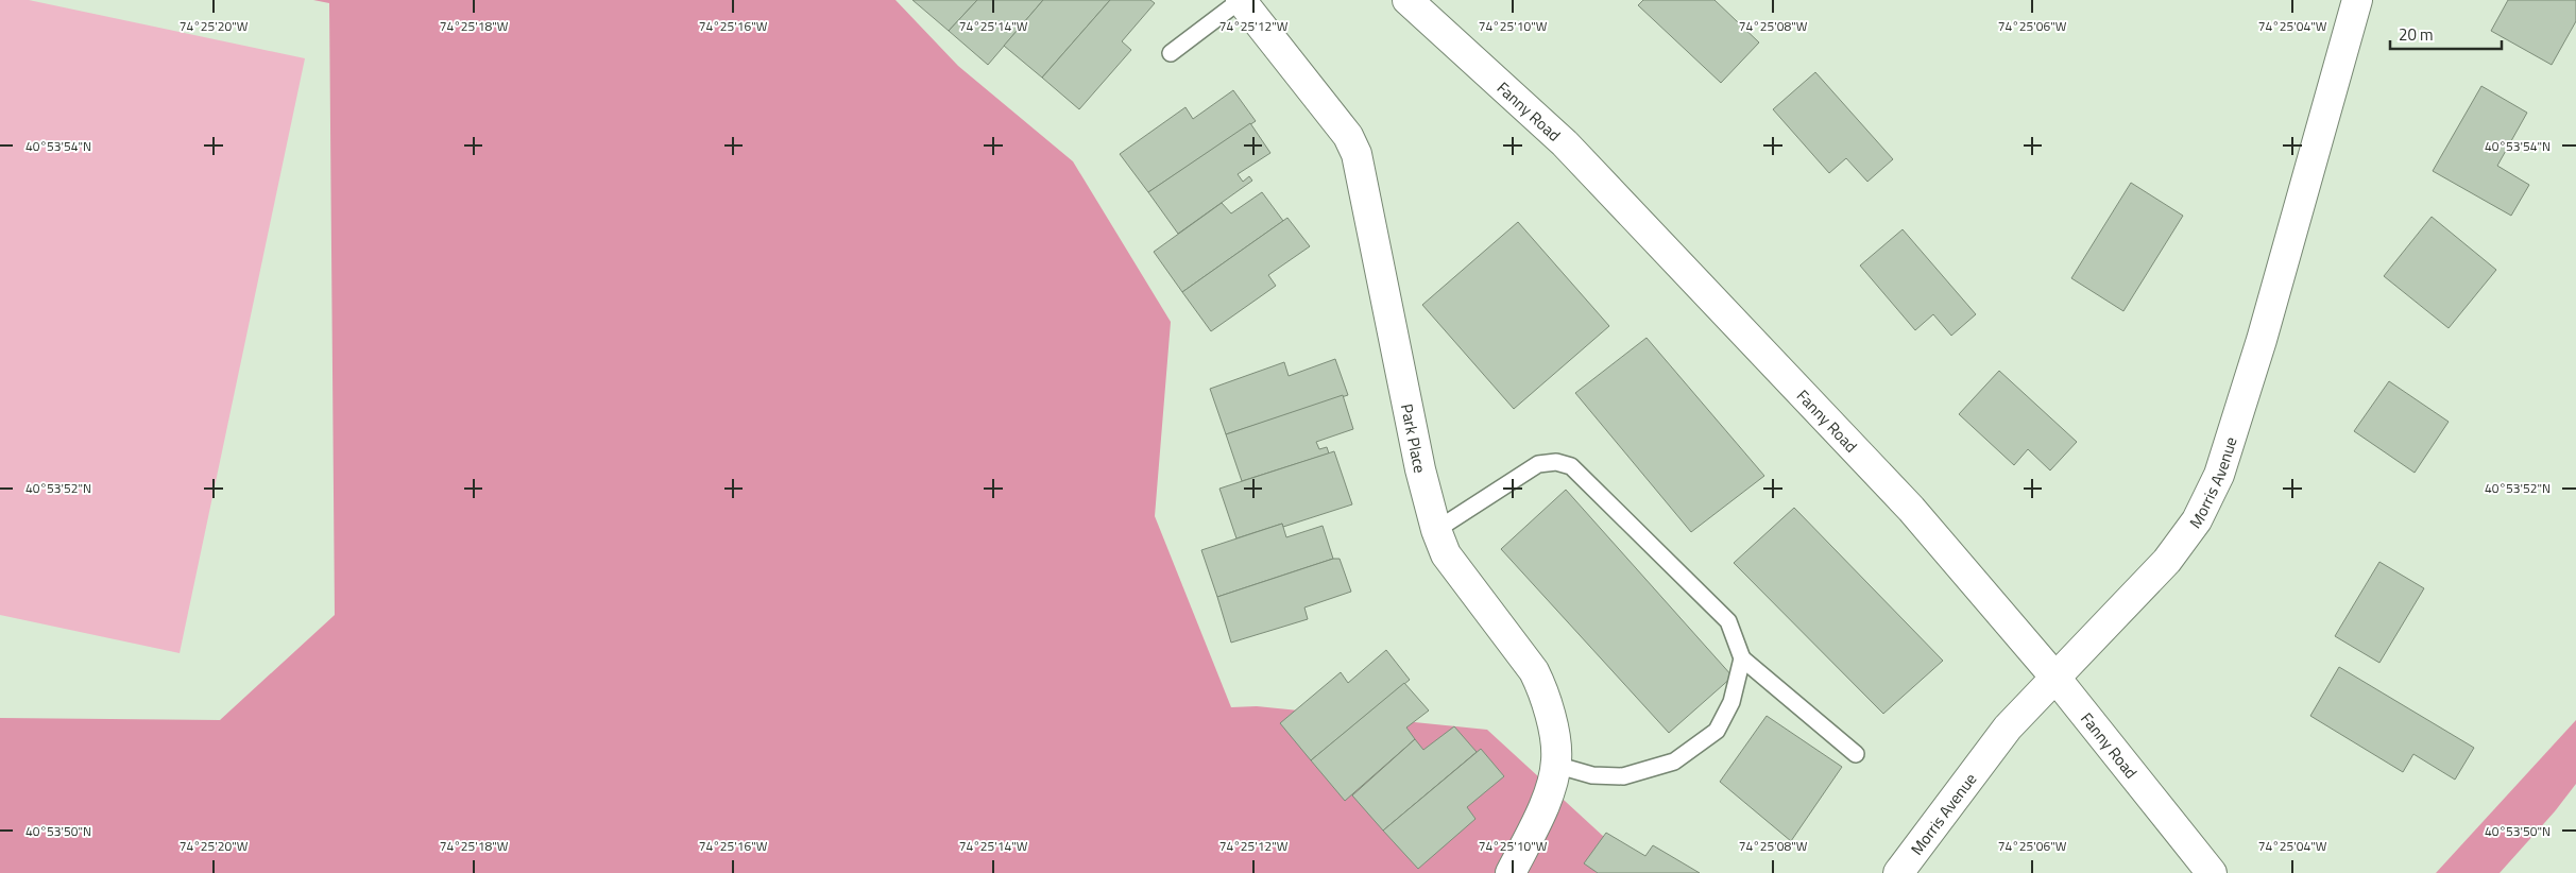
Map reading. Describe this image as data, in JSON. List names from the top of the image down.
{
  "streets": {
    "street": ["Fanny Road", "Park Place", "Morris Avenue"]
  },
  "crossings": [
    ["Fanny Road", "Morris Avenue"]
  ],
  "scale_bar": "20 m",
  "coordinates": [
    "74°25'20\"W",
    "74°25'18\"W",
    "74°25'16\"W",
    "74°25'14\"W",
    "74°25'12\"W",
    "74°25'10\"W",
    "74°25'08\"W",
    "74°25'06\"W",
    "74°25'04\"W",
    "40°53'54\"N",
    "40°53'52\"N",
    "40°53'50\"N"
  ]
}
